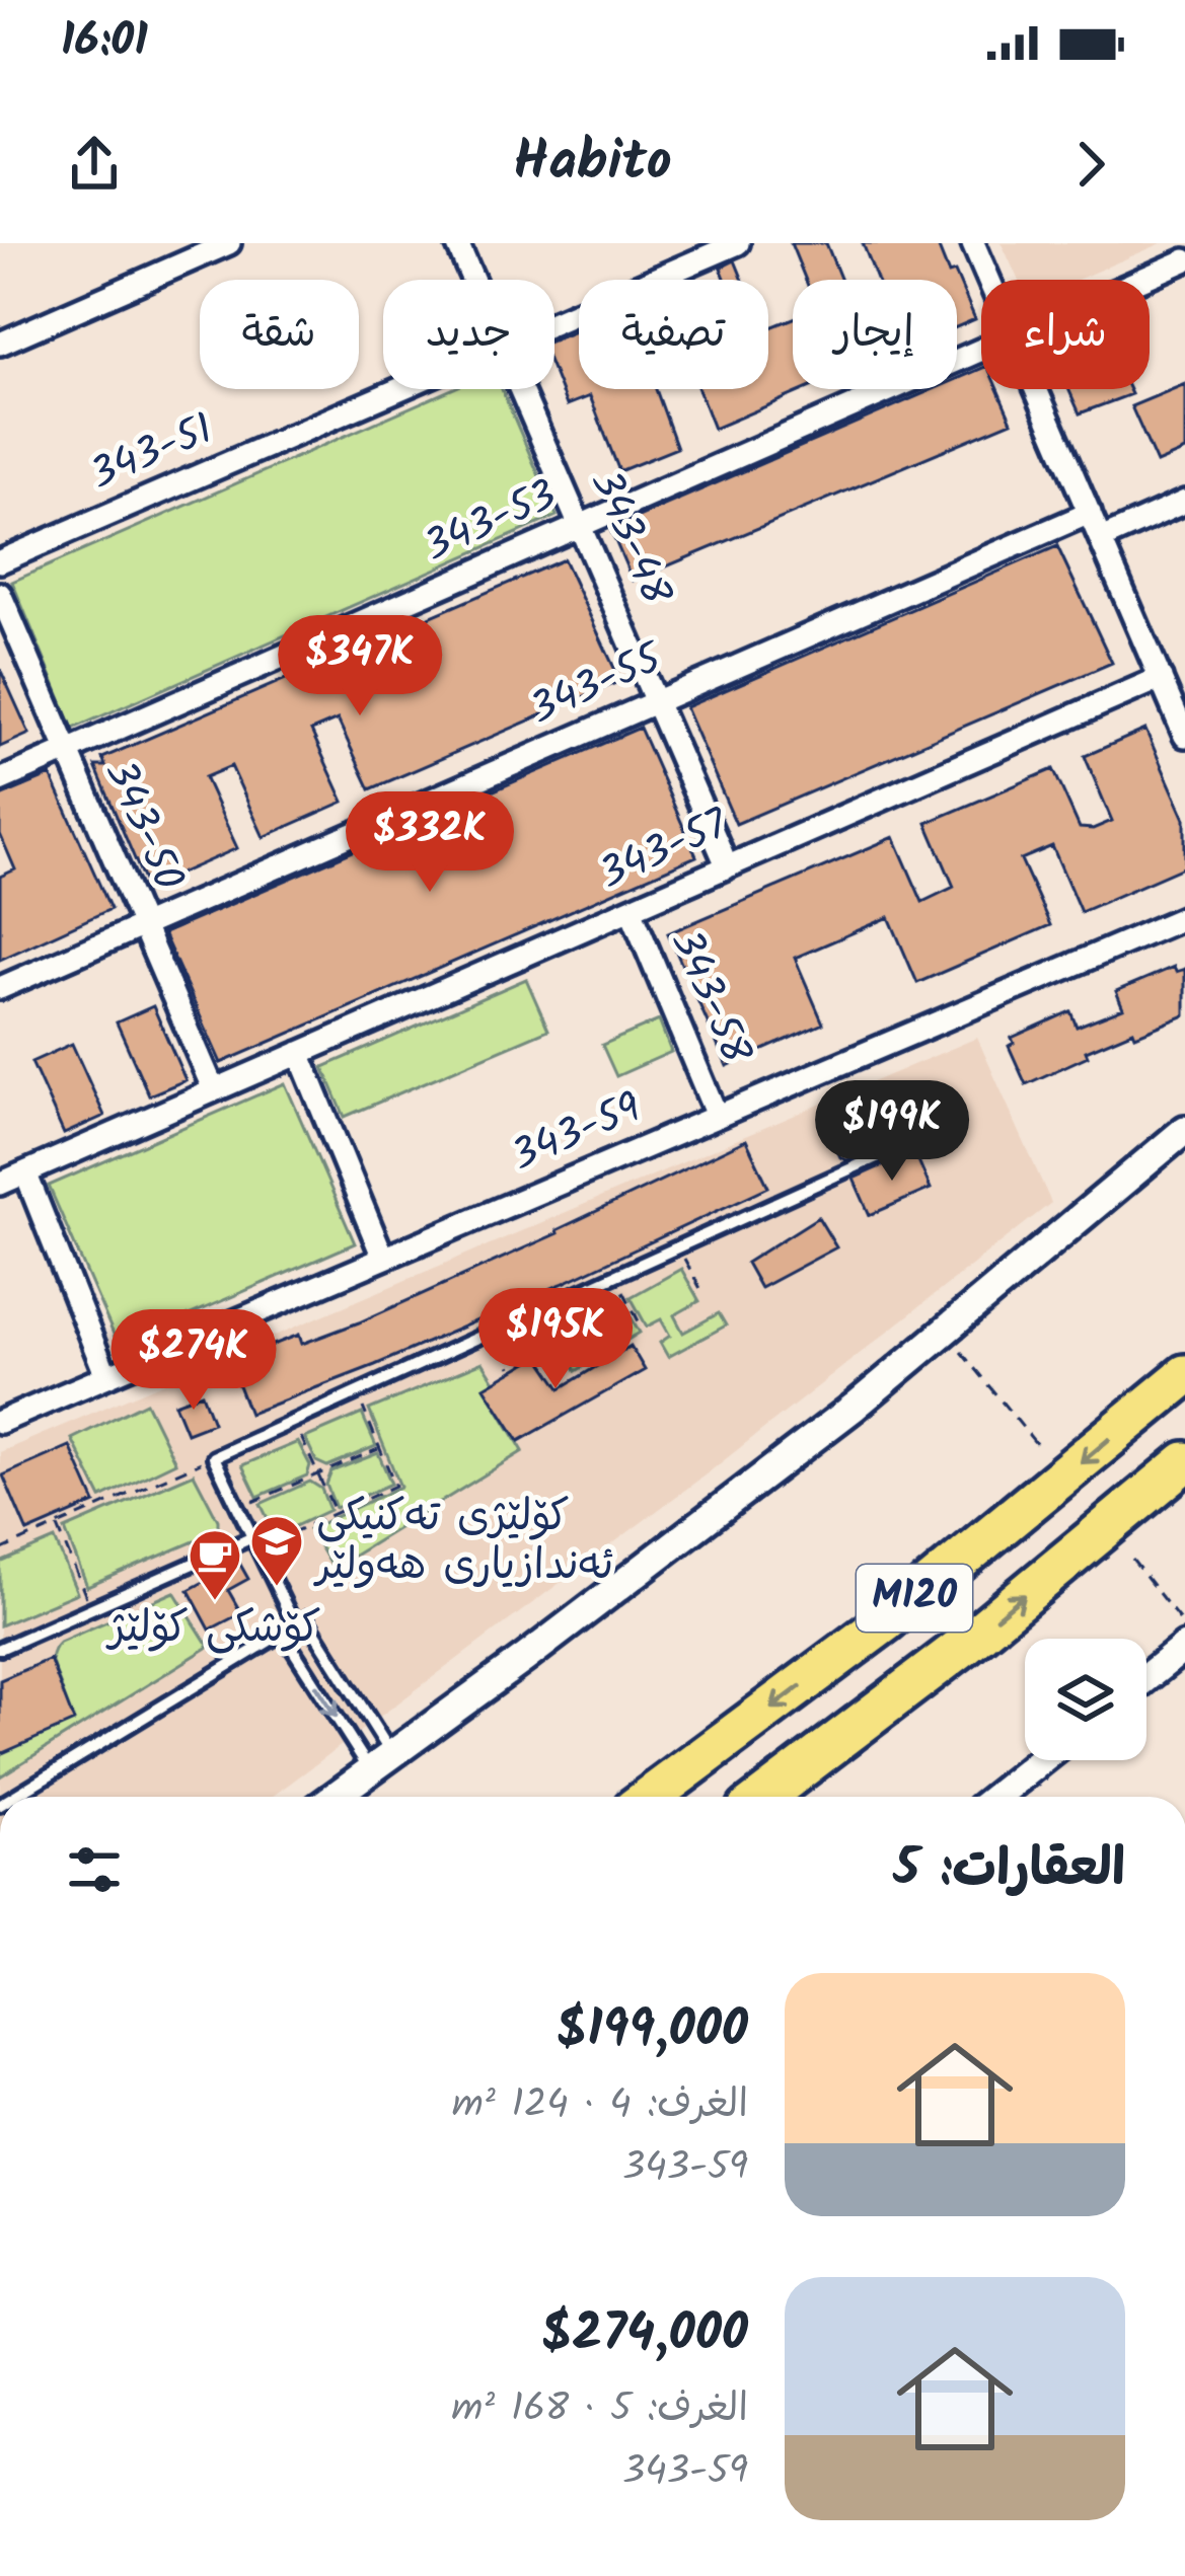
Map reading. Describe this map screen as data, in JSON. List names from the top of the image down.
{
  "streets": {
    "highway": ["M120"],
    "street": [
      "343-51",
      "343-53",
      "343-48",
      "343-55",
      "343-50",
      "343-57",
      "343-58",
      "343-59"
    ]
  },
  "crossings": [
    ["343-53", "343-48"],
    ["343-53", "343-50"],
    ["343-48", "343-55"],
    ["343-48", "343-57"],
    ["343-55", "343-50"],
    ["343-50", "343-57"],
    ["343-57", "343-58"],
    ["343-58", "343-59"]
  ],
  "places": {
    "school or university": ["کۆلێژی تەکنیکی ئەندازیاری هەولێر"],
    "cafe": ["کۆشکی کۆلێژ"]
  },
  "page": {
    "status": "16:01",
    "header": "Habito",
    "chip": [
      "شراء",
      "إيجار",
      "تصفية",
      "جديد",
      "شقة"
    ],
    "price": [
      "$347K",
      "$332K",
      "$199K",
      "$195K",
      "$274K"
    ],
    "heading": "العقارات: 5",
    "list": [
      {
        "name": "$199,000",
        "note": "الغرف: 4 · 124 m² · 343-59"
      },
      {
        "name": "$274,000",
        "note": "الغرف: 5 · 168 m² · 343-59"
      }
    ]
  }
}
